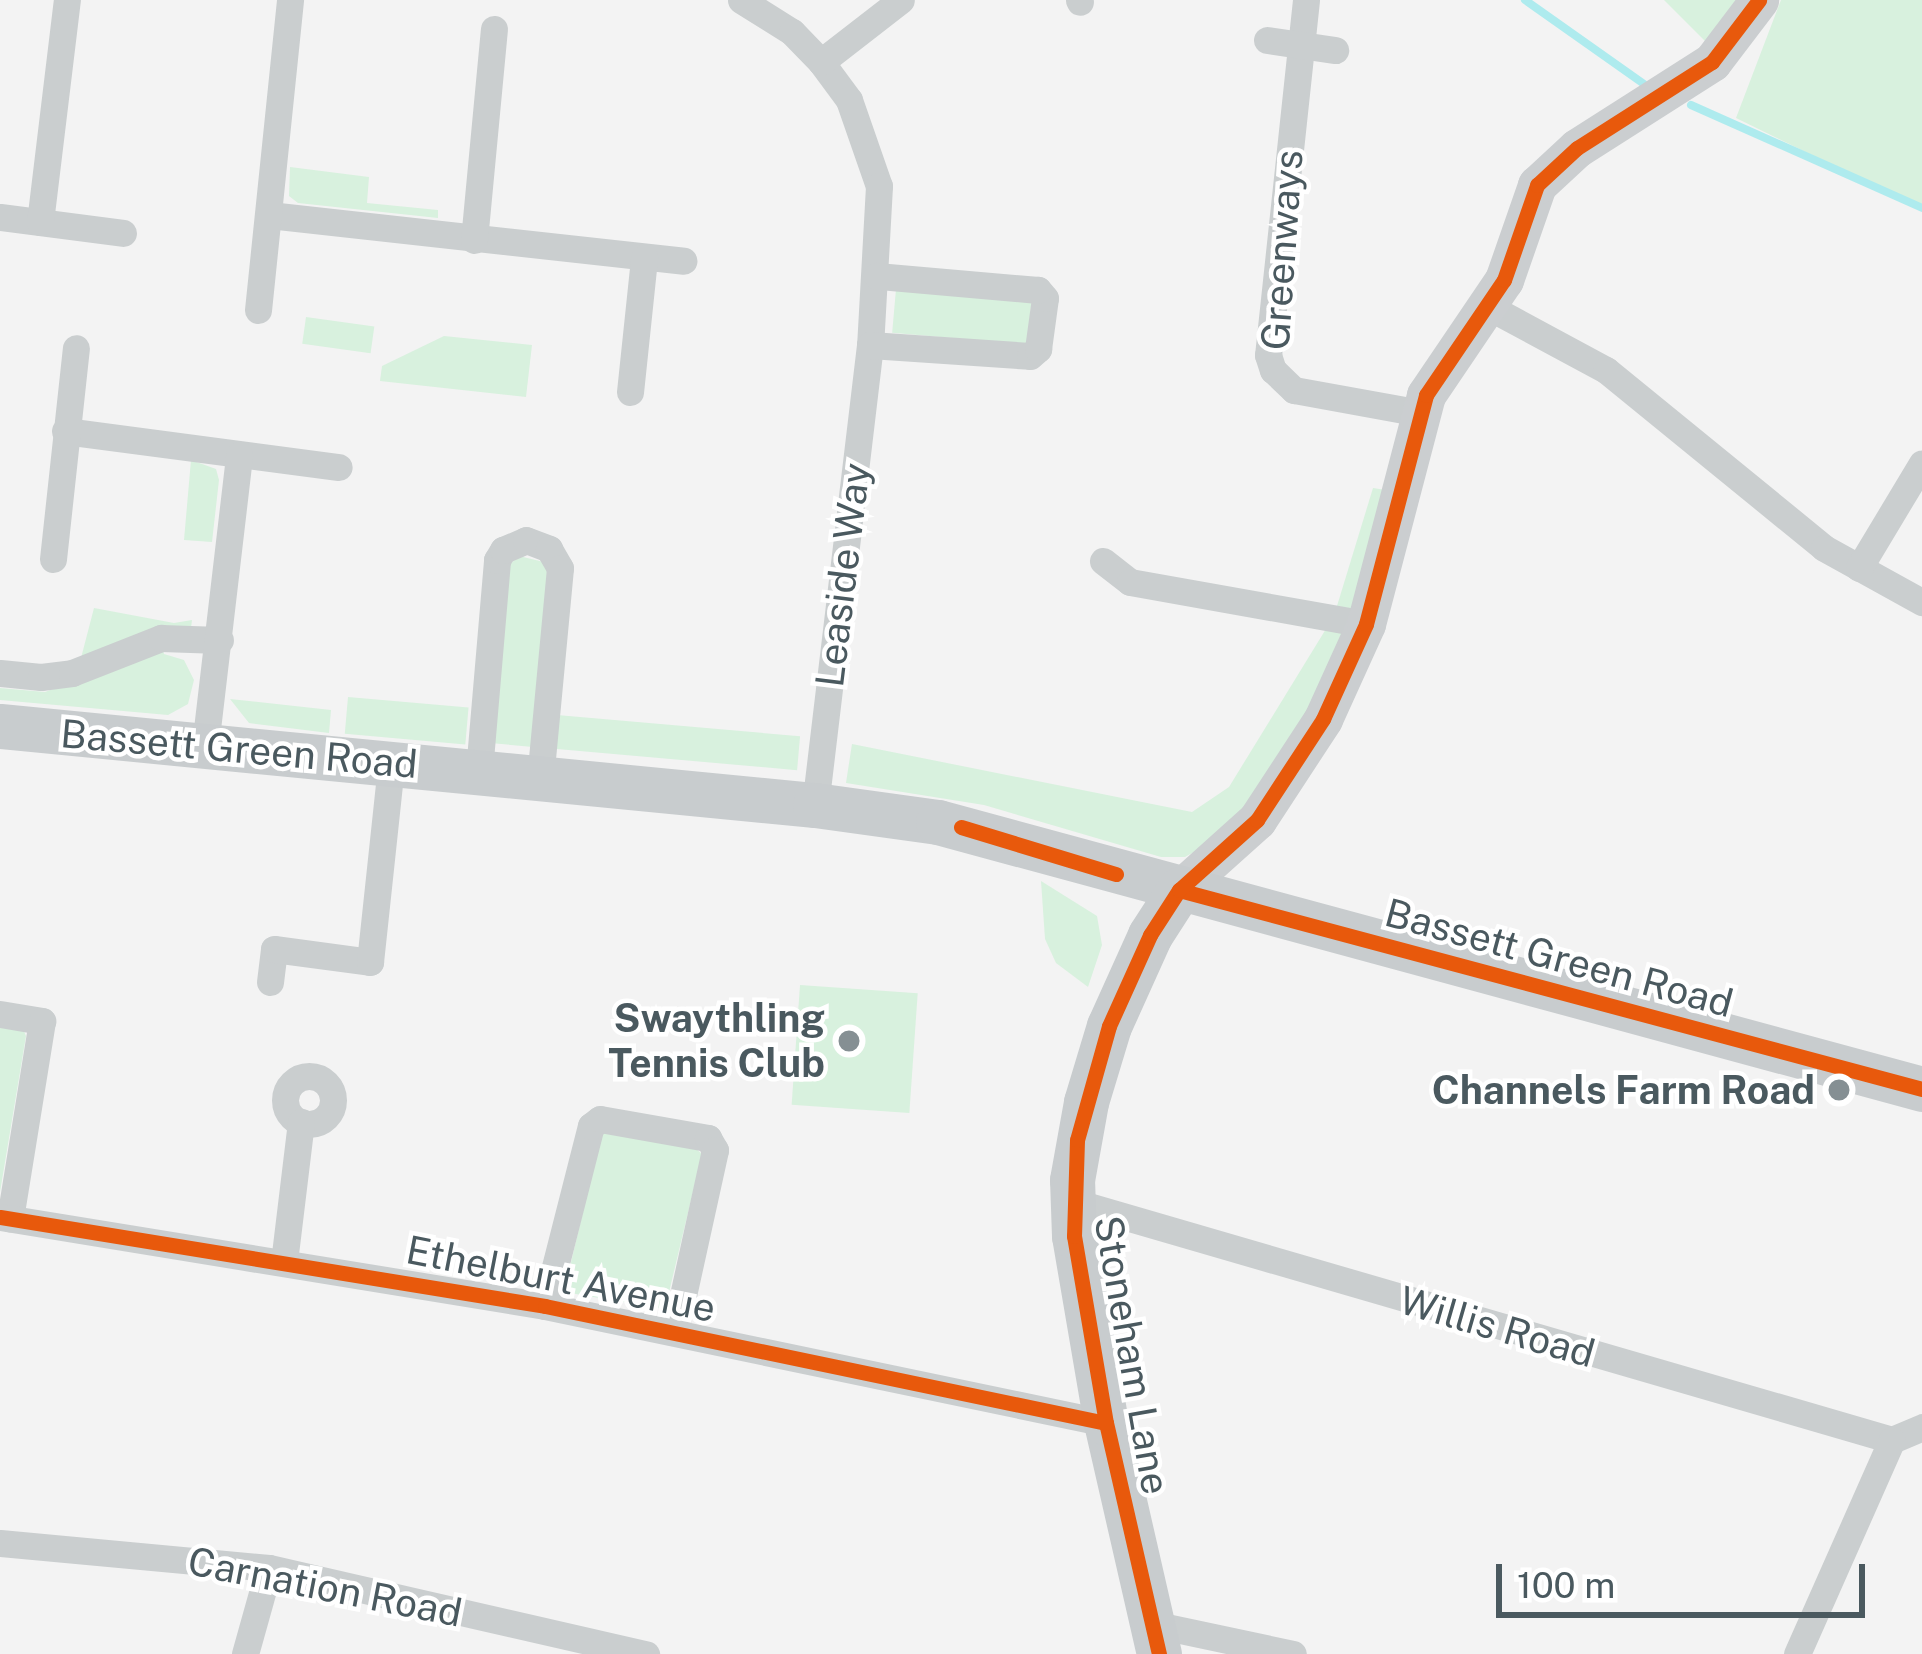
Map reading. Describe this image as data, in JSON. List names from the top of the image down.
{
  "streets": {
    "main road": ["Bassett Green Road", "Stoneham Lane"],
    "street": [
      "Greenways",
      "Leaside Way",
      "Ethelburt Avenue",
      "Willis Road",
      "Carnation Road"
    ]
  },
  "crossings": [
    ["Greenways", "Stoneham Lane"],
    ["Leaside Way", "Bassett Green Road"],
    ["Bassett Green Road", "Stoneham Lane"],
    ["Ethelburt Avenue", "Stoneham Lane"],
    ["Willis Road", "Stoneham Lane"]
  ],
  "places": ["Swaythling Tennis Club", "Channels Farm Road"],
  "scale_bar": "100 m"
}
